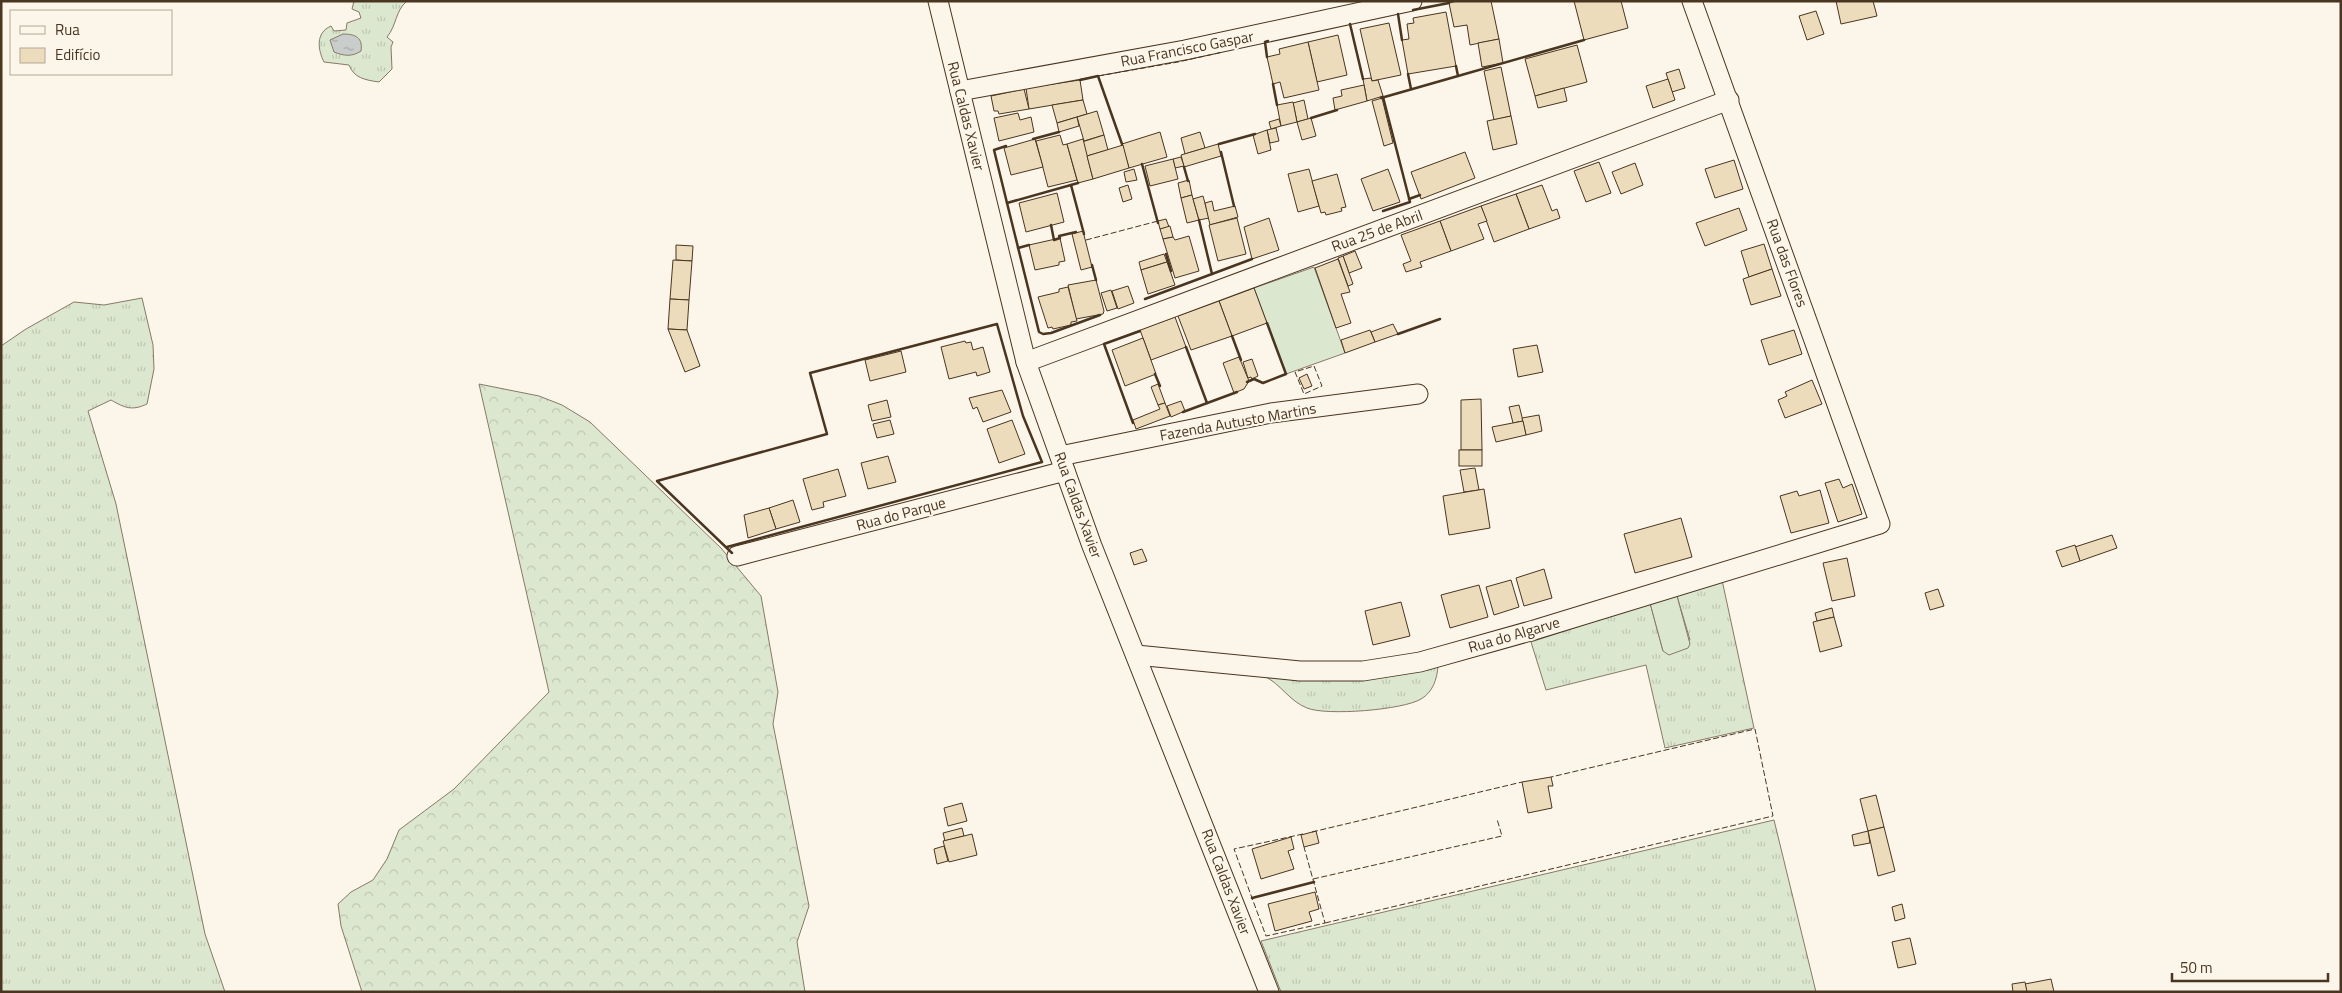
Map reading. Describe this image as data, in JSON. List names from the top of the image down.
{
  "streets": {
    "street": [
      "Rua Francisco Gaspar",
      "Rua Caldas Xavier",
      "Rua 25 de Abril",
      "Rua das Flores",
      "Fazenda Autusto Martins",
      "Rua do Parque",
      "Rua do Algarve"
    ]
  },
  "crossings": [
    ["Rua Francisco Gaspar", "Rua Caldas Xavier"],
    ["Rua Caldas Xavier", "Rua 25 de Abril"],
    ["Rua Caldas Xavier", "Fazenda Autusto Martins"],
    ["Rua Caldas Xavier", "Rua do Parque"],
    ["Rua Caldas Xavier", "Rua do Algarve"],
    ["Rua 25 de Abril", "Rua das Flores"],
    ["Rua das Flores", "Rua do Algarve"],
    ["Fazenda Autusto Martins", "Rua do Parque"]
  ],
  "legend": ["Rua", "Edifício"],
  "scale_bar": "50 m"
}
